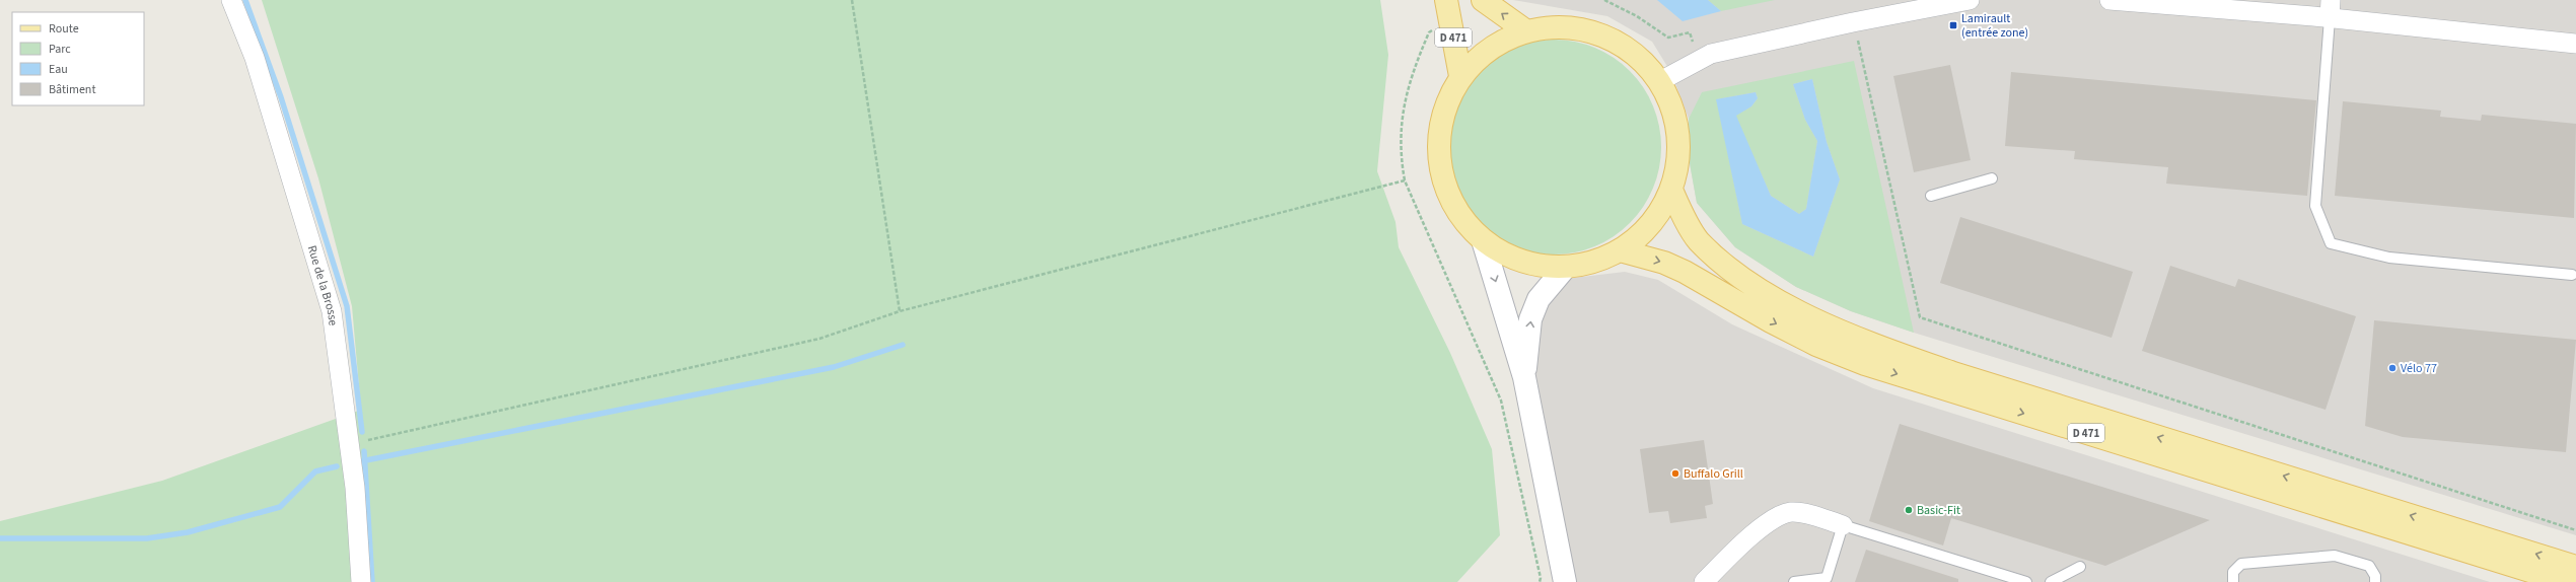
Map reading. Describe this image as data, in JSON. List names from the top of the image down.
{
  "streets": {
    "main road": ["D 471"],
    "street": ["Rue de la Brosse"]
  },
  "places": {
    "transit": ["Lamirault (entrée zone)"],
    "other": ["Vélo 77", "Buffalo Grill", "Basic-Fit"]
  },
  "legend": [
    "Route",
    "Parc",
    "Eau",
    "Bâtiment"
  ]
}
